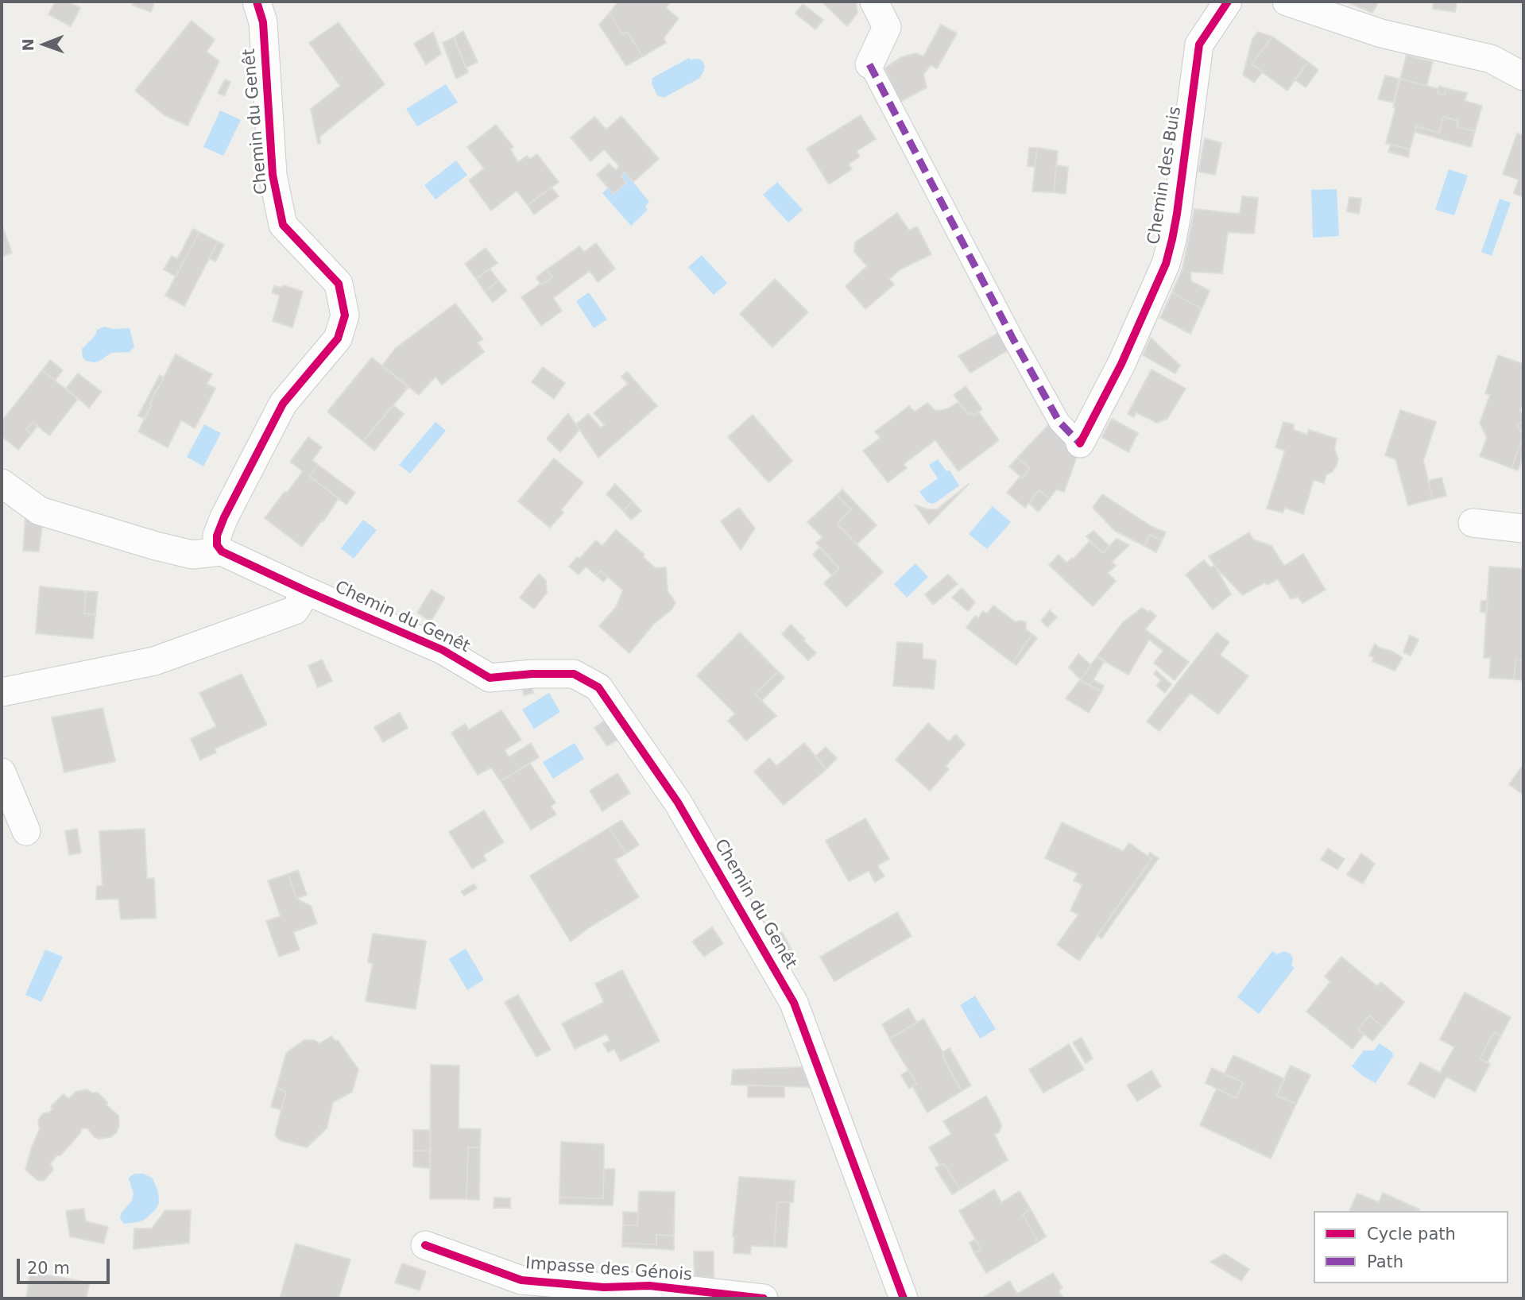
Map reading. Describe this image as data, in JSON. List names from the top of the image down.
{
  "streets": {
    "street": ["Chemin du Genêt", "Chemin des Buis", "Impasse des Génois"]
  },
  "legend": ["Cycle path", "Path"],
  "scale_bar": "20 m",
  "north": "left"
}
